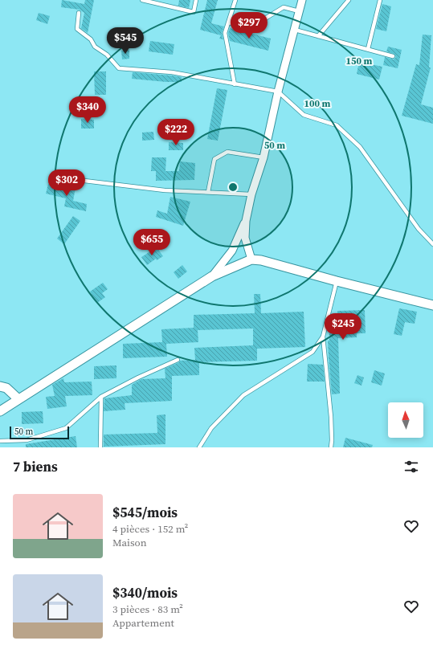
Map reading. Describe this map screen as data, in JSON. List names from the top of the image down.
{
  "scale_bar": "50 m",
  "north": "top",
  "page": {
    "price": [
      "$297",
      "$545",
      "$340",
      "$222",
      "$302",
      "$655",
      "$245"
    ],
    "scale": "50 m",
    "heading": "7 biens",
    "list": [
      {
        "name": "$545/mois",
        "note": "4 pièces · 152 m² · Maison"
      },
      {
        "name": "$340/mois",
        "note": "3 pièces · 83 m² · Appartement"
      }
    ]
  },
  "rings": ["150 m", "100 m", "50 m"]
}
